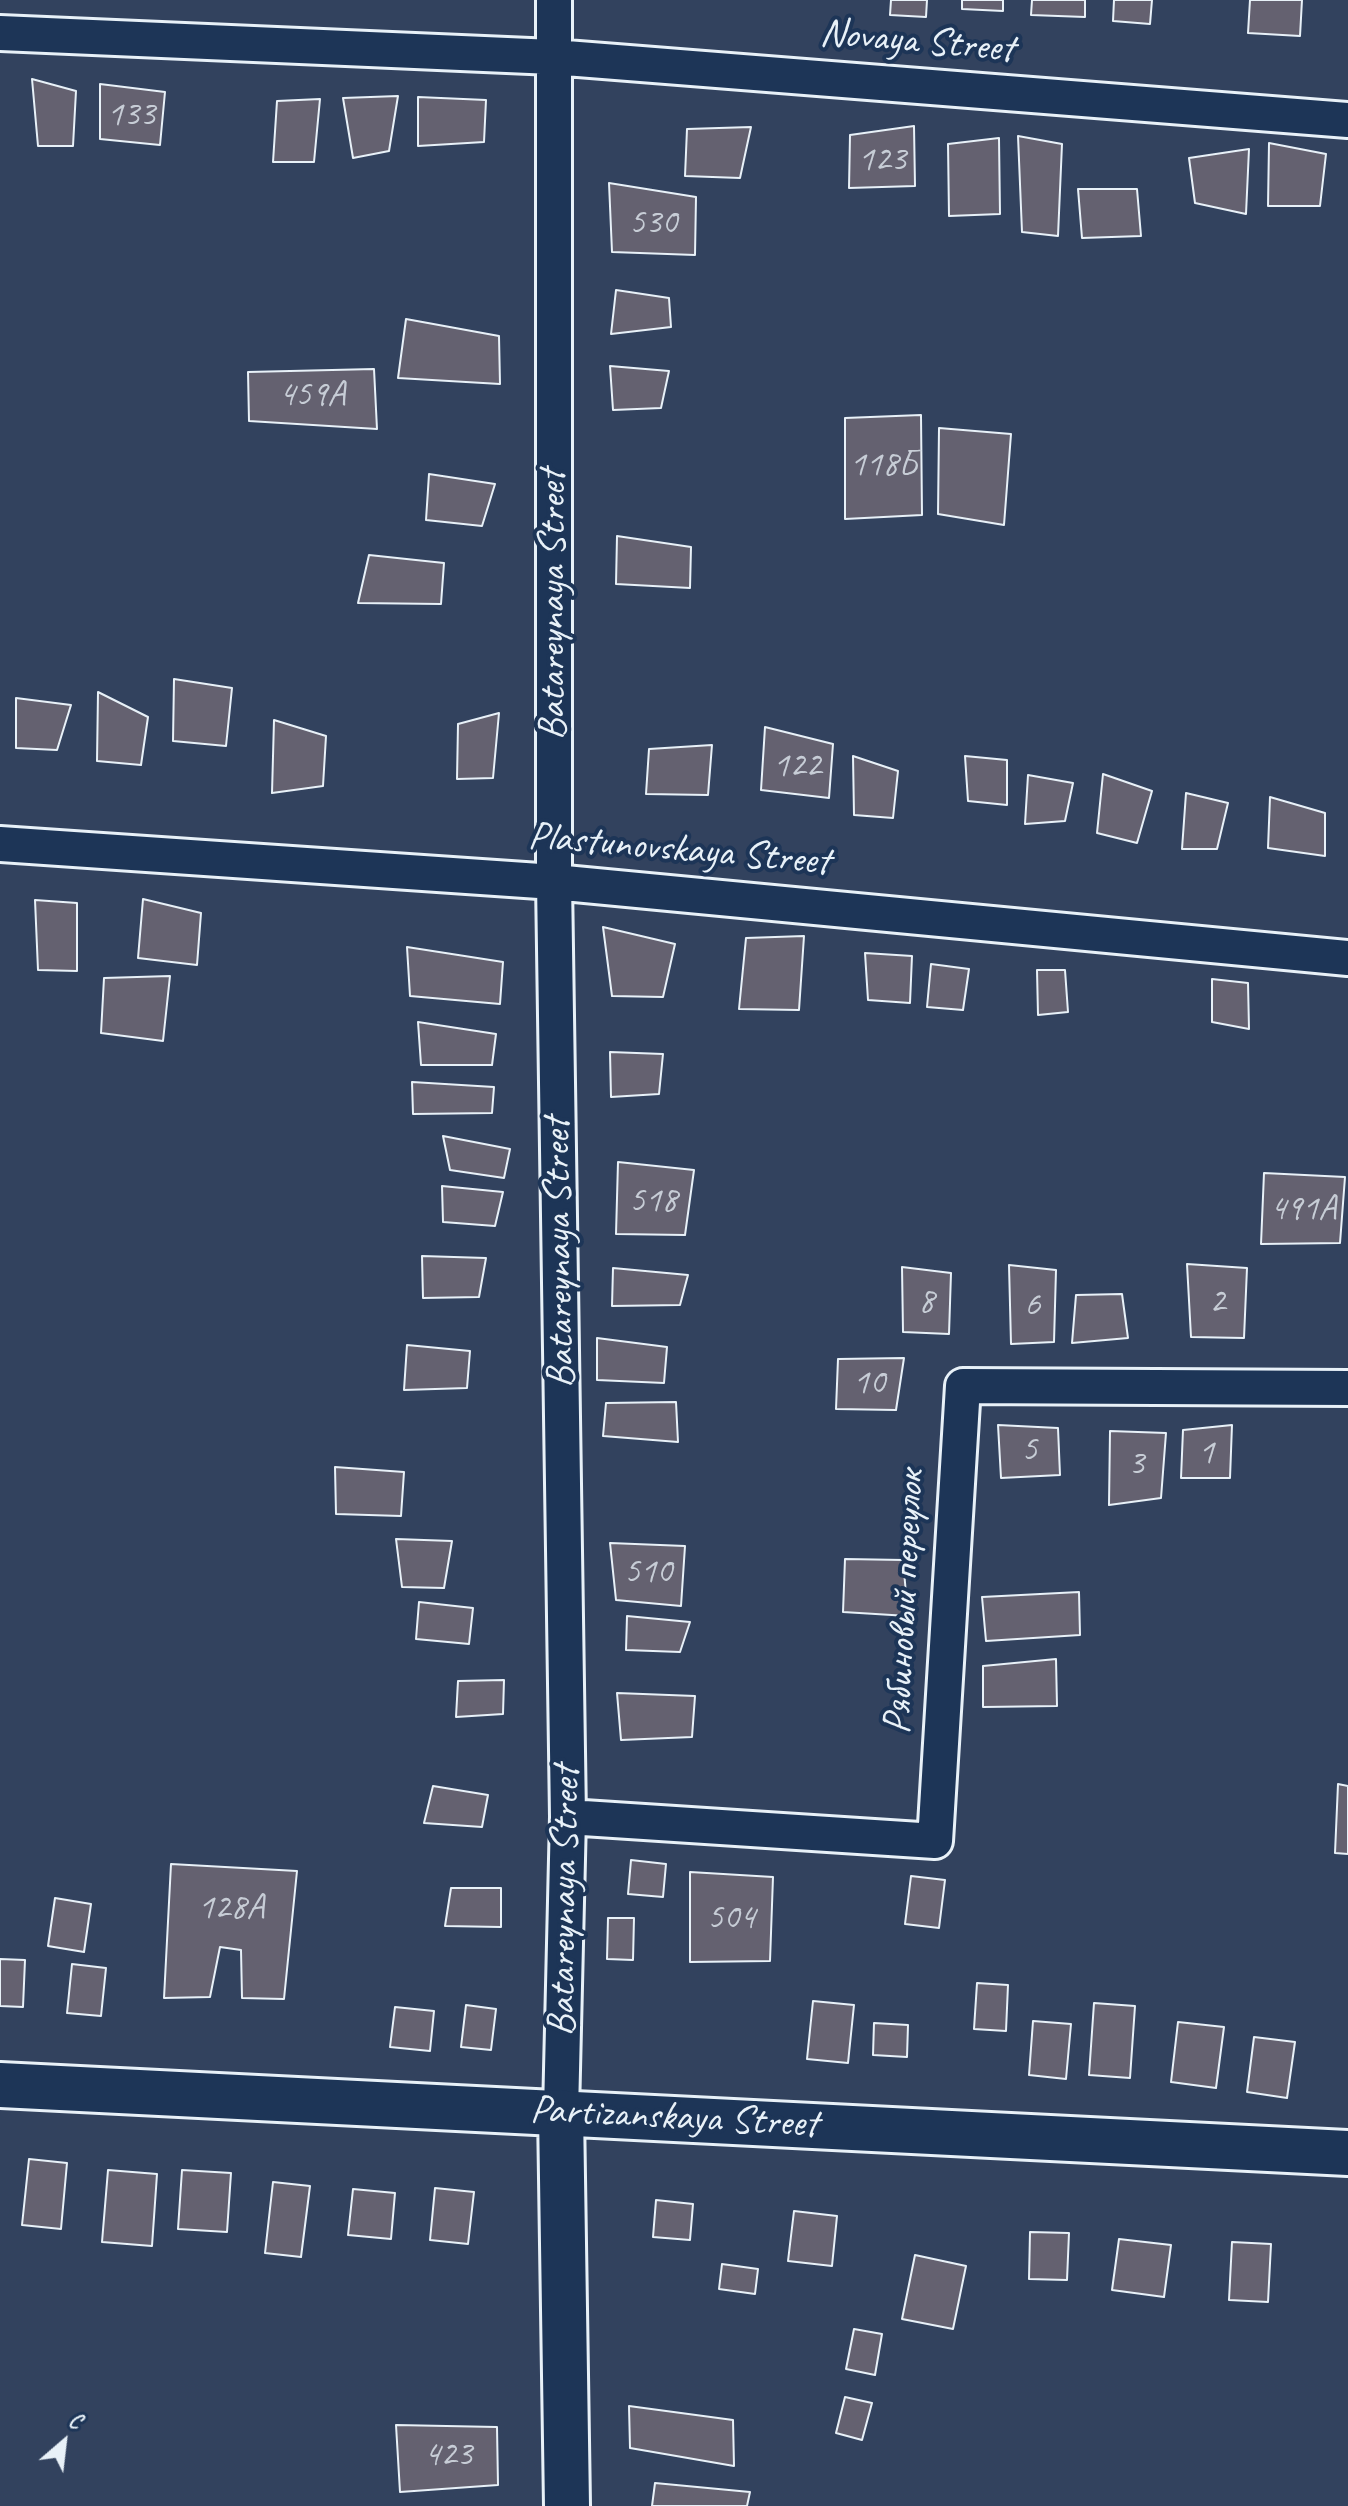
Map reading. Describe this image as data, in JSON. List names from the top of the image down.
{
  "streets": {
    "street": [
      "Novaya Street",
      "Batareynaya Street",
      "Plastunovskaya Street",
      "Рябиновый переулок",
      "Partizanskaya Street"
    ]
  },
  "crossings": [
    ["Novaya Street", "Batareynaya Street"],
    ["Batareynaya Street", "Plastunovskaya Street"],
    ["Batareynaya Street", "Рябиновый переулок"],
    ["Batareynaya Street", "Partizanskaya Street"]
  ],
  "house_numbers": [
    "133",
    "123",
    "530",
    "459А",
    "118Б",
    "122",
    "518",
    "491А",
    "8",
    "2",
    "6",
    "10",
    "5",
    "1",
    "3",
    "510",
    "128А",
    "504",
    "423"
  ],
  "north": "top right"
}
